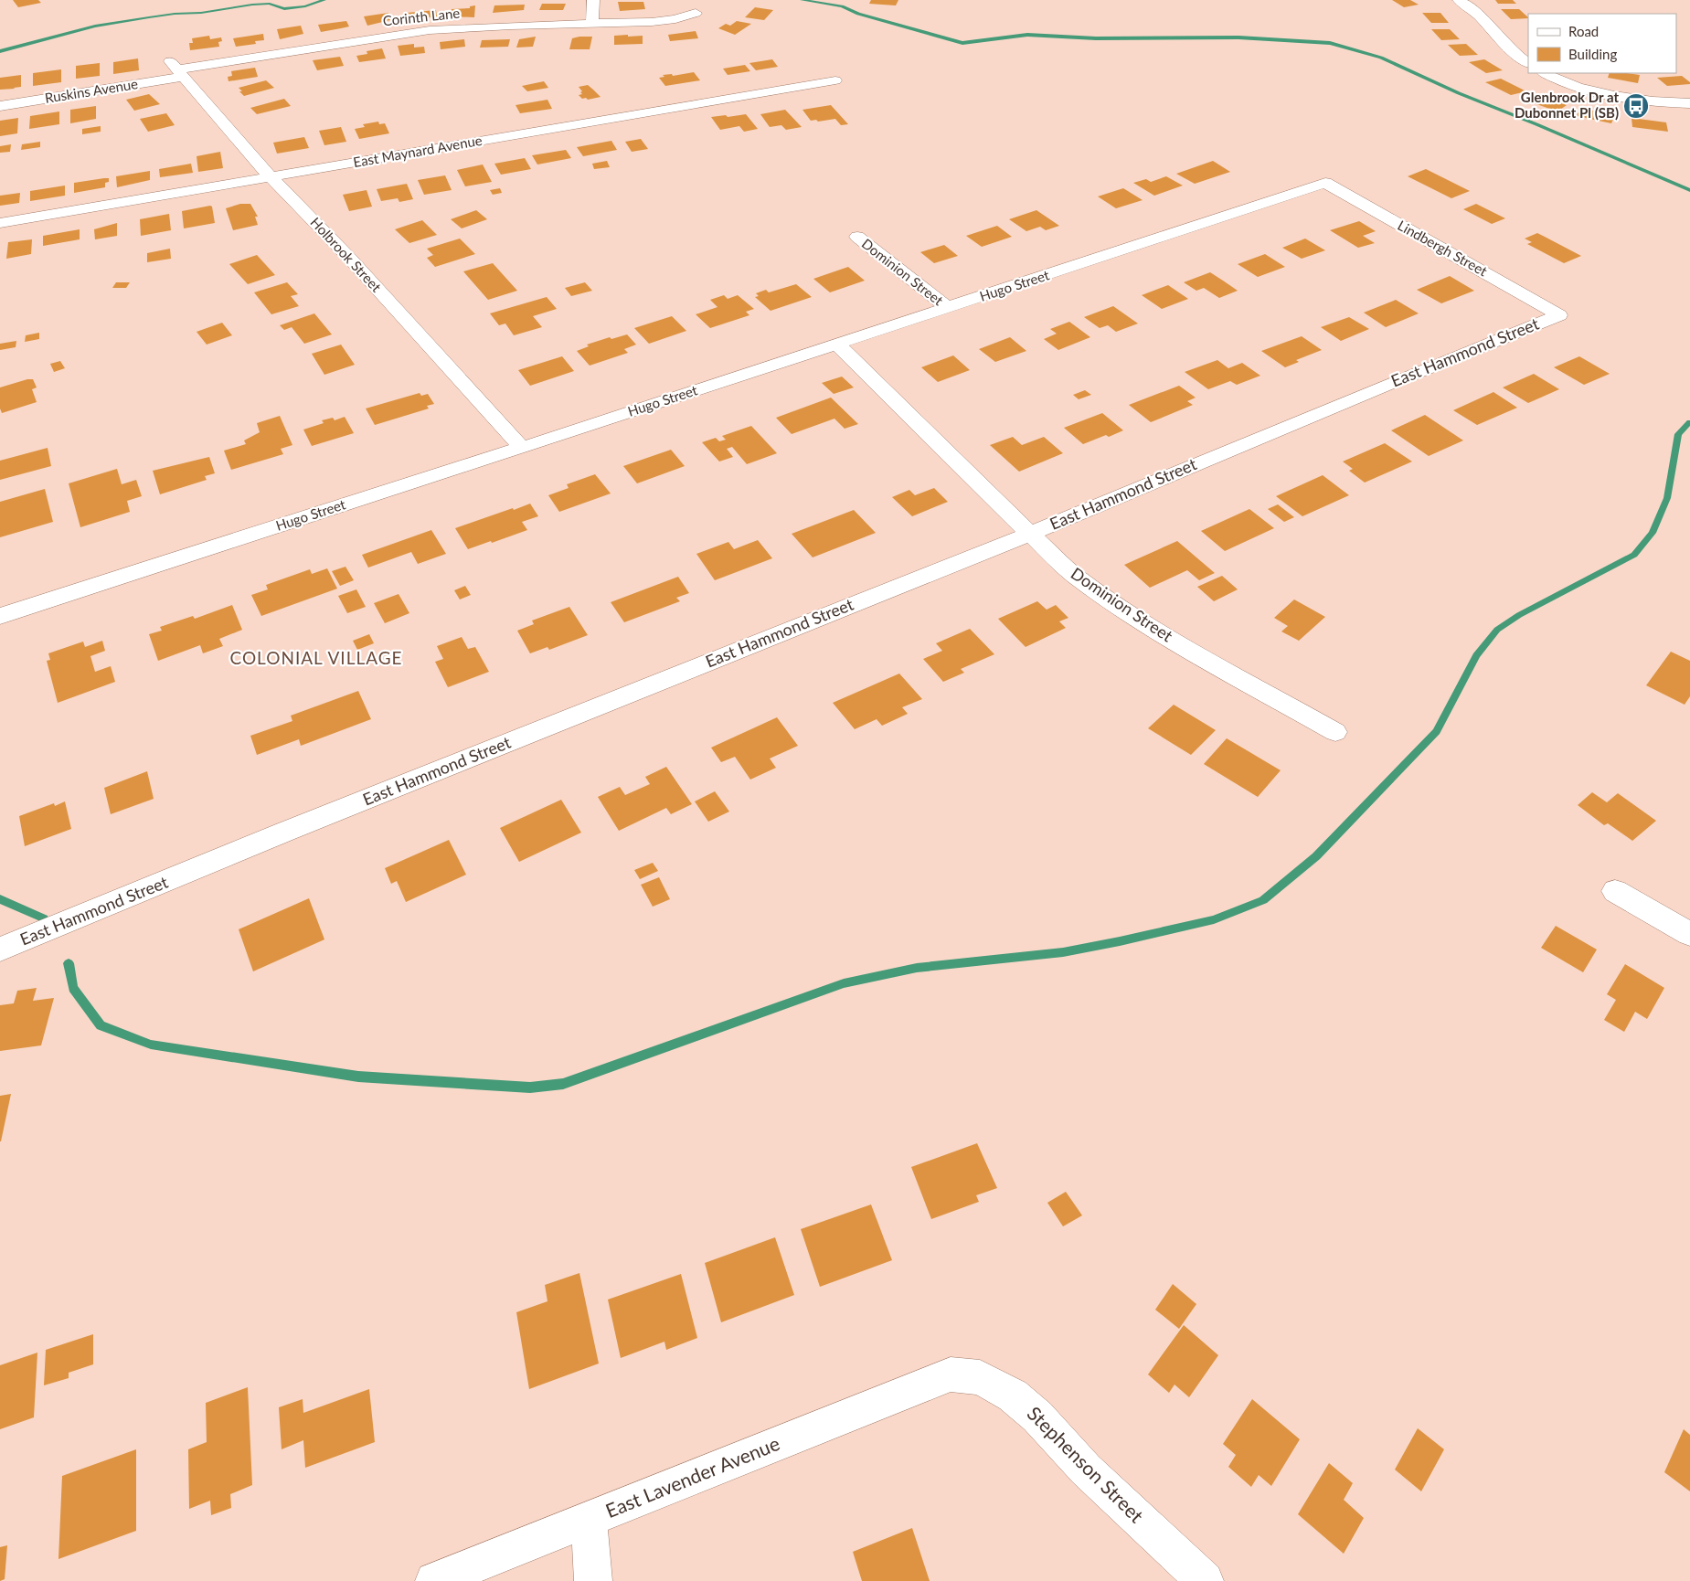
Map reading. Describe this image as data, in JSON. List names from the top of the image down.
{
  "streets": {
    "street": [
      "Corinth Lane",
      "Ruskins Avenue",
      "East Maynard Avenue",
      "Lindbergh Street",
      "Holbrook Street",
      "Dominion Street",
      "Hugo Street",
      "East Hammond Street",
      "Stephenson Street",
      "East Lavender Avenue"
    ]
  },
  "crossings": [
    ["Corinth Lane", "Ruskins Avenue"],
    ["Corinth Lane", "Holbrook Street"],
    ["Ruskins Avenue", "Holbrook Street"],
    ["East Maynard Avenue", "Holbrook Street"],
    ["Lindbergh Street", "Hugo Street"],
    ["Lindbergh Street", "East Hammond Street"],
    ["Holbrook Street", "Hugo Street"],
    ["Dominion Street", "Hugo Street"],
    ["Dominion Street", "East Hammond Street"],
    ["Stephenson Street", "East Lavender Avenue"]
  ],
  "districts": ["COLONIAL VILLAGE"],
  "places": {
    "bus stop": ["Glenbrook Dr at Dubonnet Pl (SB)"]
  },
  "legend": ["Road", "Building"]
}
